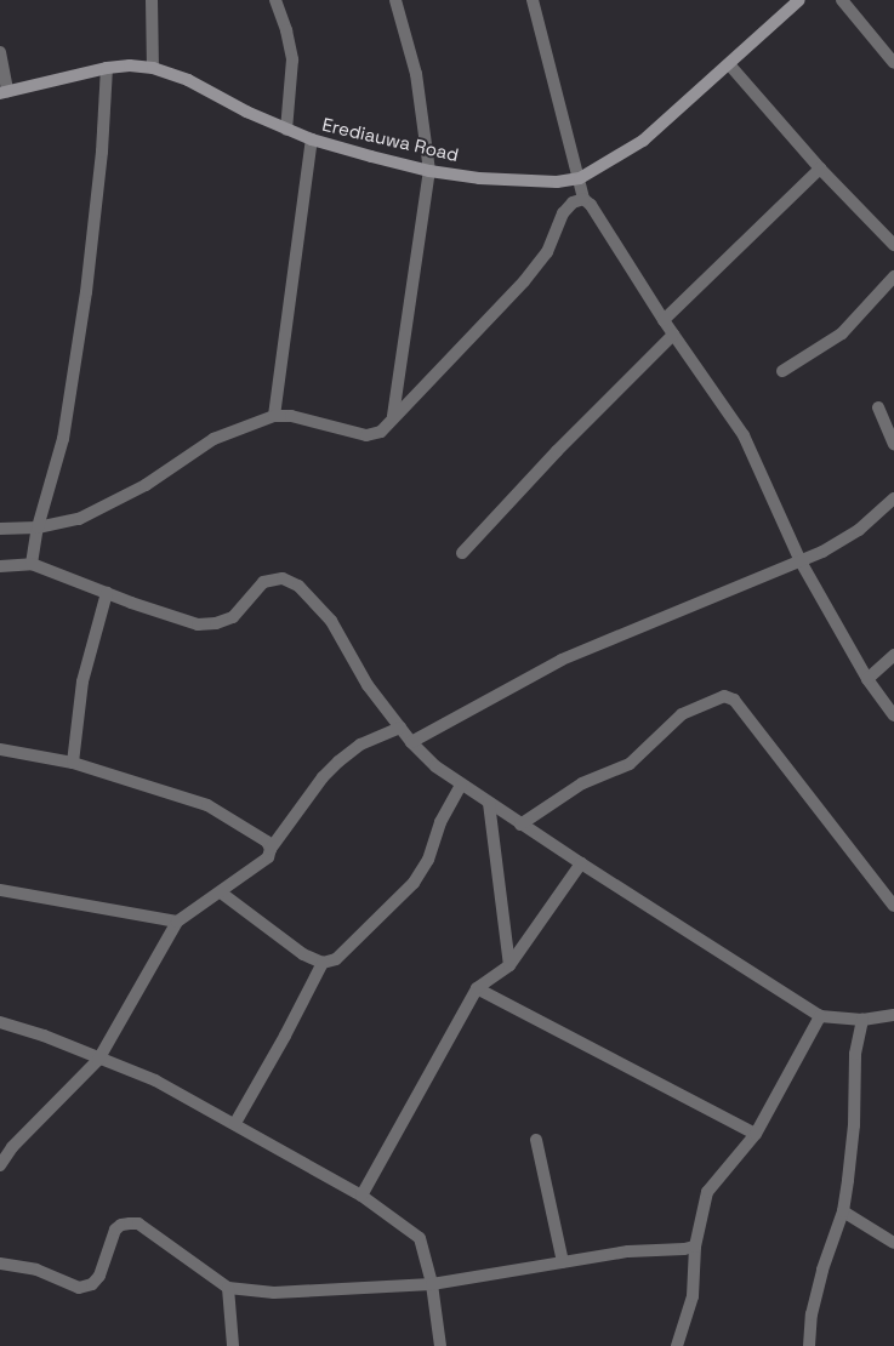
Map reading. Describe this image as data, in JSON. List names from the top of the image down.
{
  "streets": {
    "street": ["Erediauwa Road"]
  }
}
